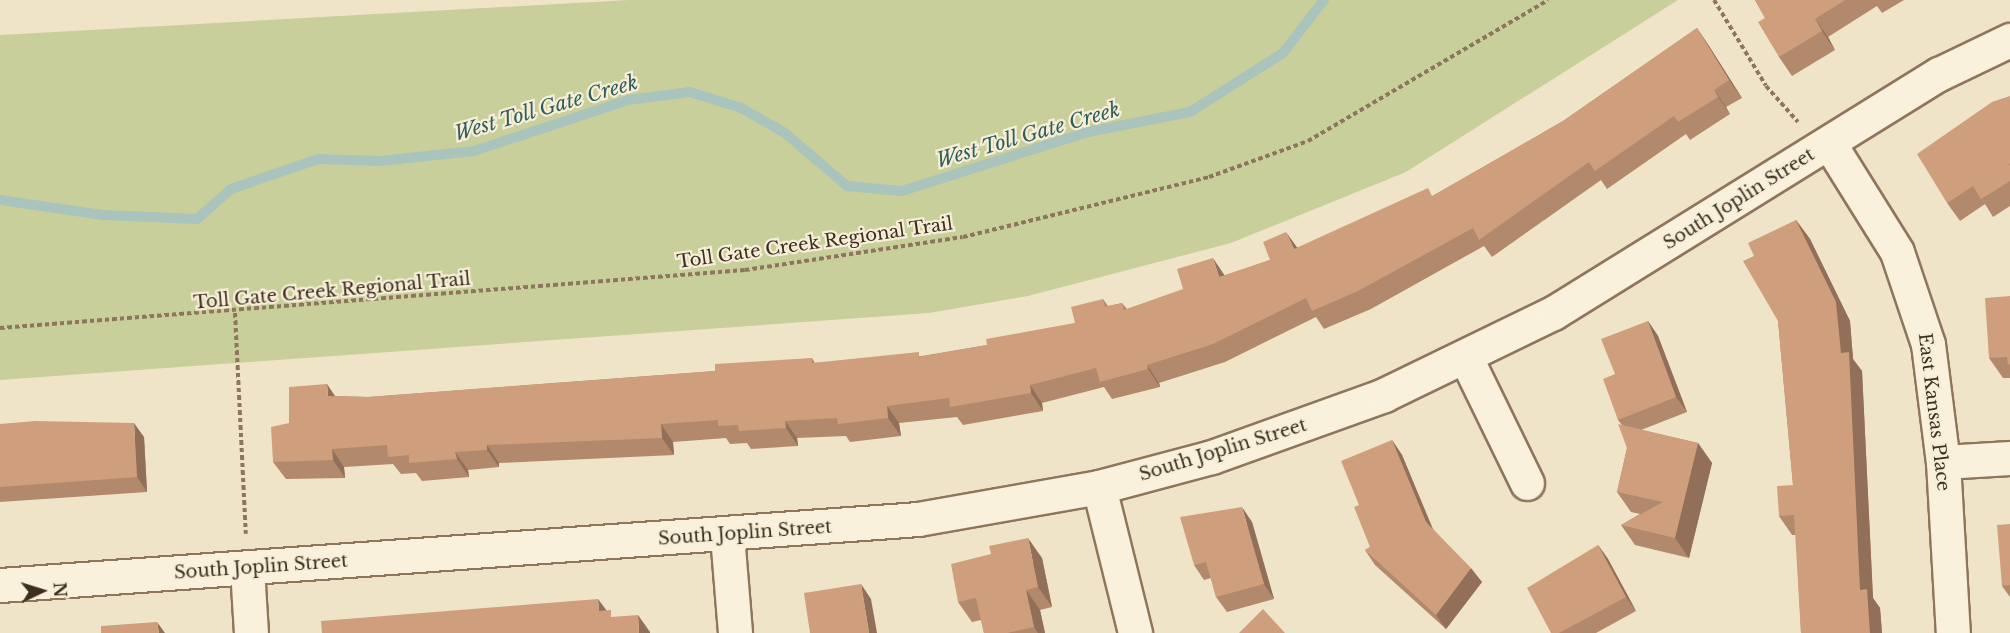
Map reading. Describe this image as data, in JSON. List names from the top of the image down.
{
  "streets": {
    "street": ["South Joplin Street", "East Kansas Place"],
    "path": ["Toll Gate Creek Regional Trail"]
  },
  "crossings": [
    ["South Joplin Street", "East Kansas Place"]
  ],
  "water": ["West Toll Gate Creek"],
  "north": "right"
}
